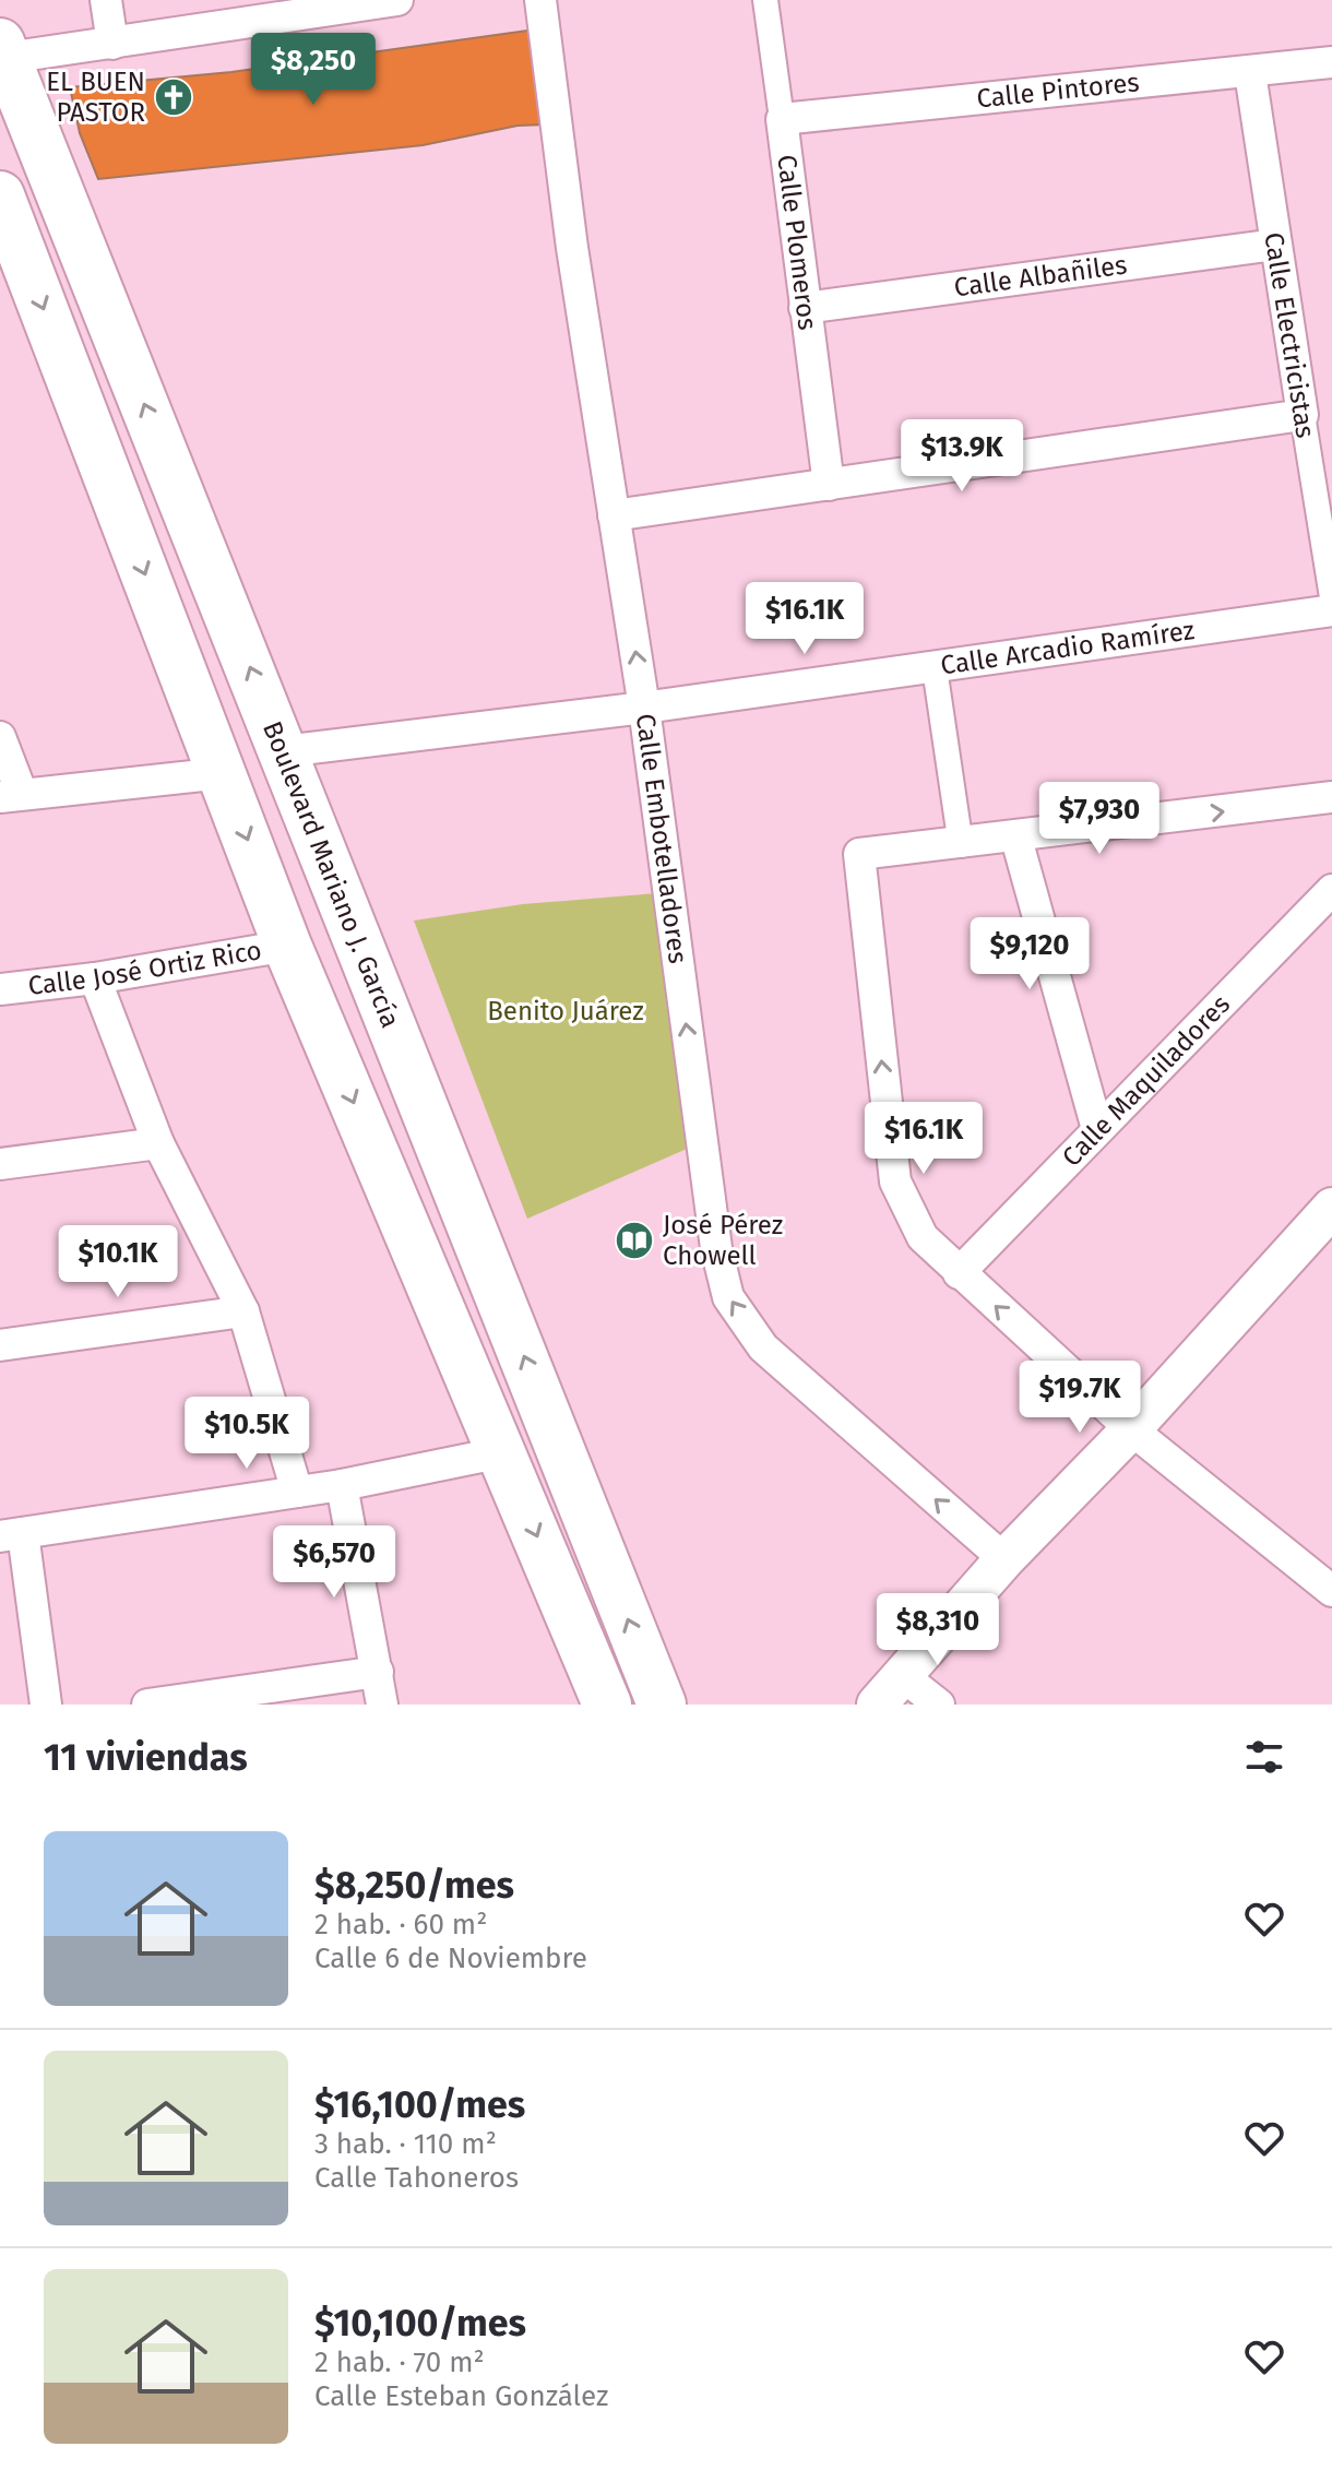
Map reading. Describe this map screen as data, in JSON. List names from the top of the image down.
{
  "streets": {
    "main road": ["Boulevard Mariano J. García"],
    "street": [
      "Calle Pintores",
      "Calle Plomeros",
      "Calle Albañiles",
      "Calle Electricistas",
      "Calle Arcadio Ramírez",
      "Calle Embotelladores",
      "Calle José Ortiz Rico",
      "Calle Maquiladores"
    ]
  },
  "crossings": [
    ["Calle Pintores", "Calle Plomeros"],
    ["Calle Pintores", "Calle Electricistas"],
    ["Calle Plomeros", "Calle Albañiles"],
    ["Calle Albañiles", "Calle Electricistas"],
    ["Calle Arcadio Ramírez", "Calle Embotelladores"],
    ["Calle Arcadio Ramírez", "Boulevard Mariano J. García"]
  ],
  "one_way": ["Calle Embotelladores"],
  "parks": ["Benito Juárez"],
  "places": {
    "church": ["EL BUEN PASTOR"],
    "library": ["José Pérez Chowell"]
  },
  "page": {
    "price": [
      "$8,250",
      "$13.9K",
      "$16.1K",
      "$7,930",
      "$9,120",
      "$16.1K",
      "$10.1K",
      "$19.7K",
      "$10.5K",
      "$6,570",
      "$8,310"
    ],
    "heading": "11 viviendas",
    "list": [
      {
        "name": "$8,250/mes",
        "note": "2 hab. · 60 m² · Calle 6 de Noviembre"
      },
      {
        "name": "$16,100/mes",
        "note": "3 hab. · 110 m² · Calle Tahoneros"
      },
      {
        "name": "$10,100/mes",
        "note": "2 hab. · 70 m² · Calle Esteban González"
      }
    ]
  }
}
